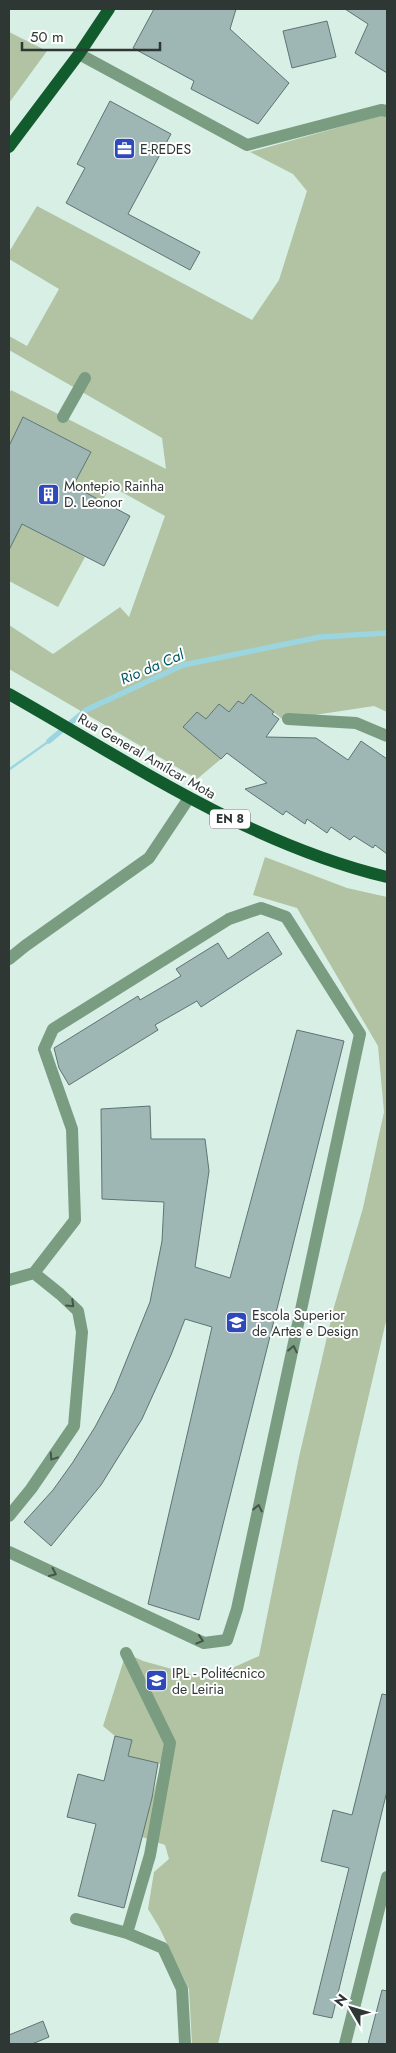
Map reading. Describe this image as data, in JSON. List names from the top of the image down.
{
  "streets": {
    "main road": ["Rua General Amílcar Mota", "EN 8"]
  },
  "water": ["Rio da Cal"],
  "places": {
    "office": ["E-REDES"],
    "building": ["Montepio Rainha D. Leonor"],
    "school or university": ["Escola Superior de Artes e Design", "IPL - Politécnico de Leiria"]
  },
  "scale_bar": "50 m",
  "north": "top left"
}
